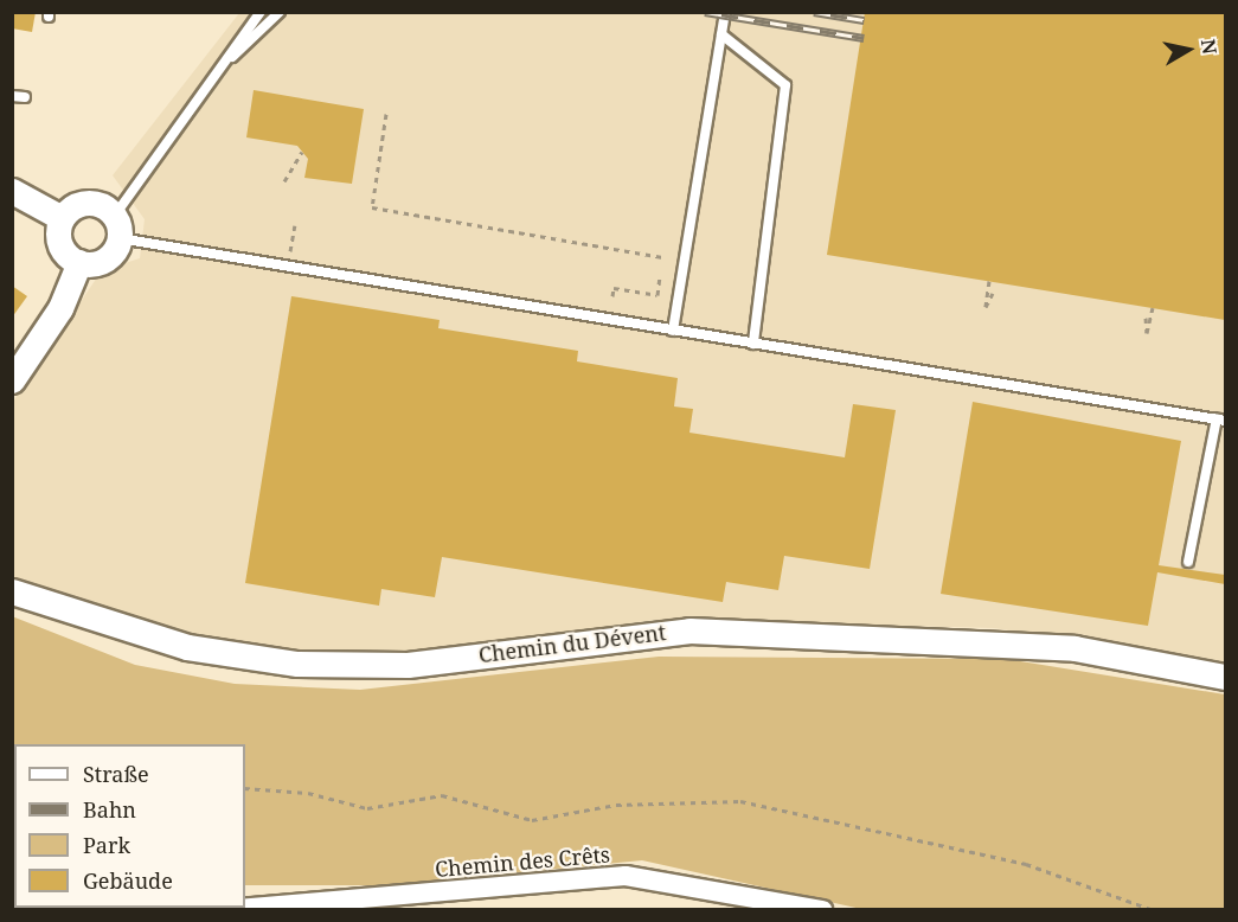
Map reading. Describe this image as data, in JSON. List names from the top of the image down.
{
  "streets": {
    "street": ["Chemin du Dévent", "Chemin des Crêts"]
  },
  "legend": [
    "Straße",
    "Bahn",
    "Park",
    "Gebäude"
  ],
  "north": "right"
}
